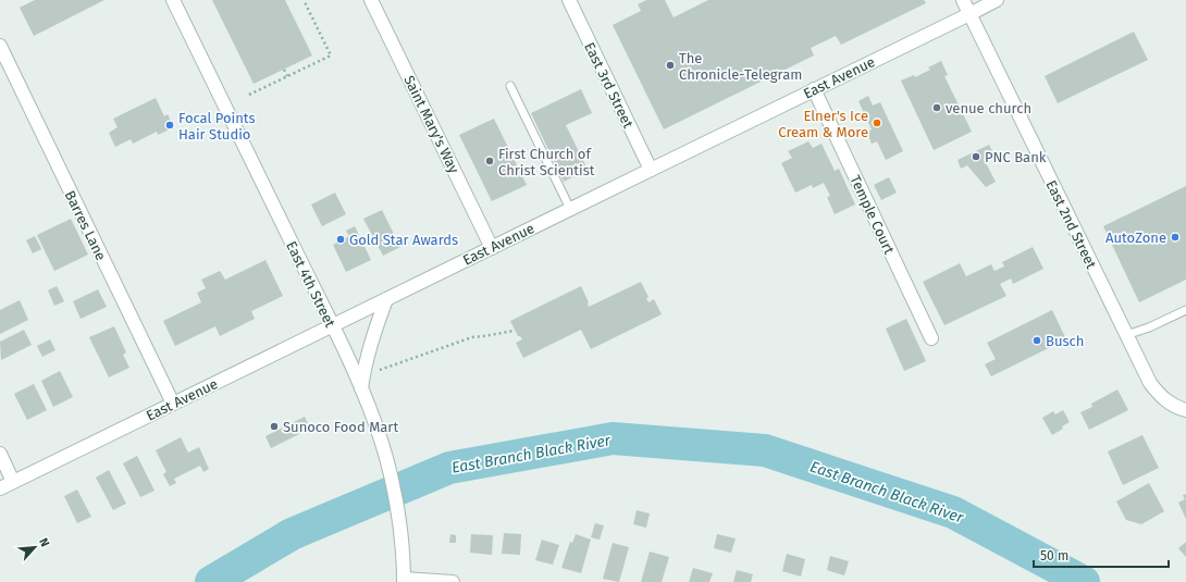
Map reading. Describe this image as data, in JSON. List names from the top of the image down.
{
  "streets": {
    "street": [
      "East Avenue",
      "East 3rd Street",
      "Saint Mary's Way",
      "Temple Court",
      "East 2nd Street",
      "Barres Lane",
      "East 4th Street"
    ]
  },
  "crossings": [
    ["East Avenue", "East 3rd Street"],
    ["East Avenue", "Saint Mary's Way"],
    ["East Avenue", "Temple Court"],
    ["East Avenue", "East 2nd Street"],
    ["East Avenue", "Barres Lane"],
    ["East Avenue", "East 4th Street"]
  ],
  "water": ["East Branch Black River"],
  "places": [
    "The Chronicle-Telegram",
    "venue church",
    "Elner's Ice Cream & More",
    "Focal Points Hair Studio",
    "PNC Bank",
    "First Church of Christ Scientist",
    "AutoZone",
    "Gold Star Awards",
    "Busch",
    "Sunoco Food Mart"
  ],
  "scale_bar": "50 m",
  "north": "top right"
}
